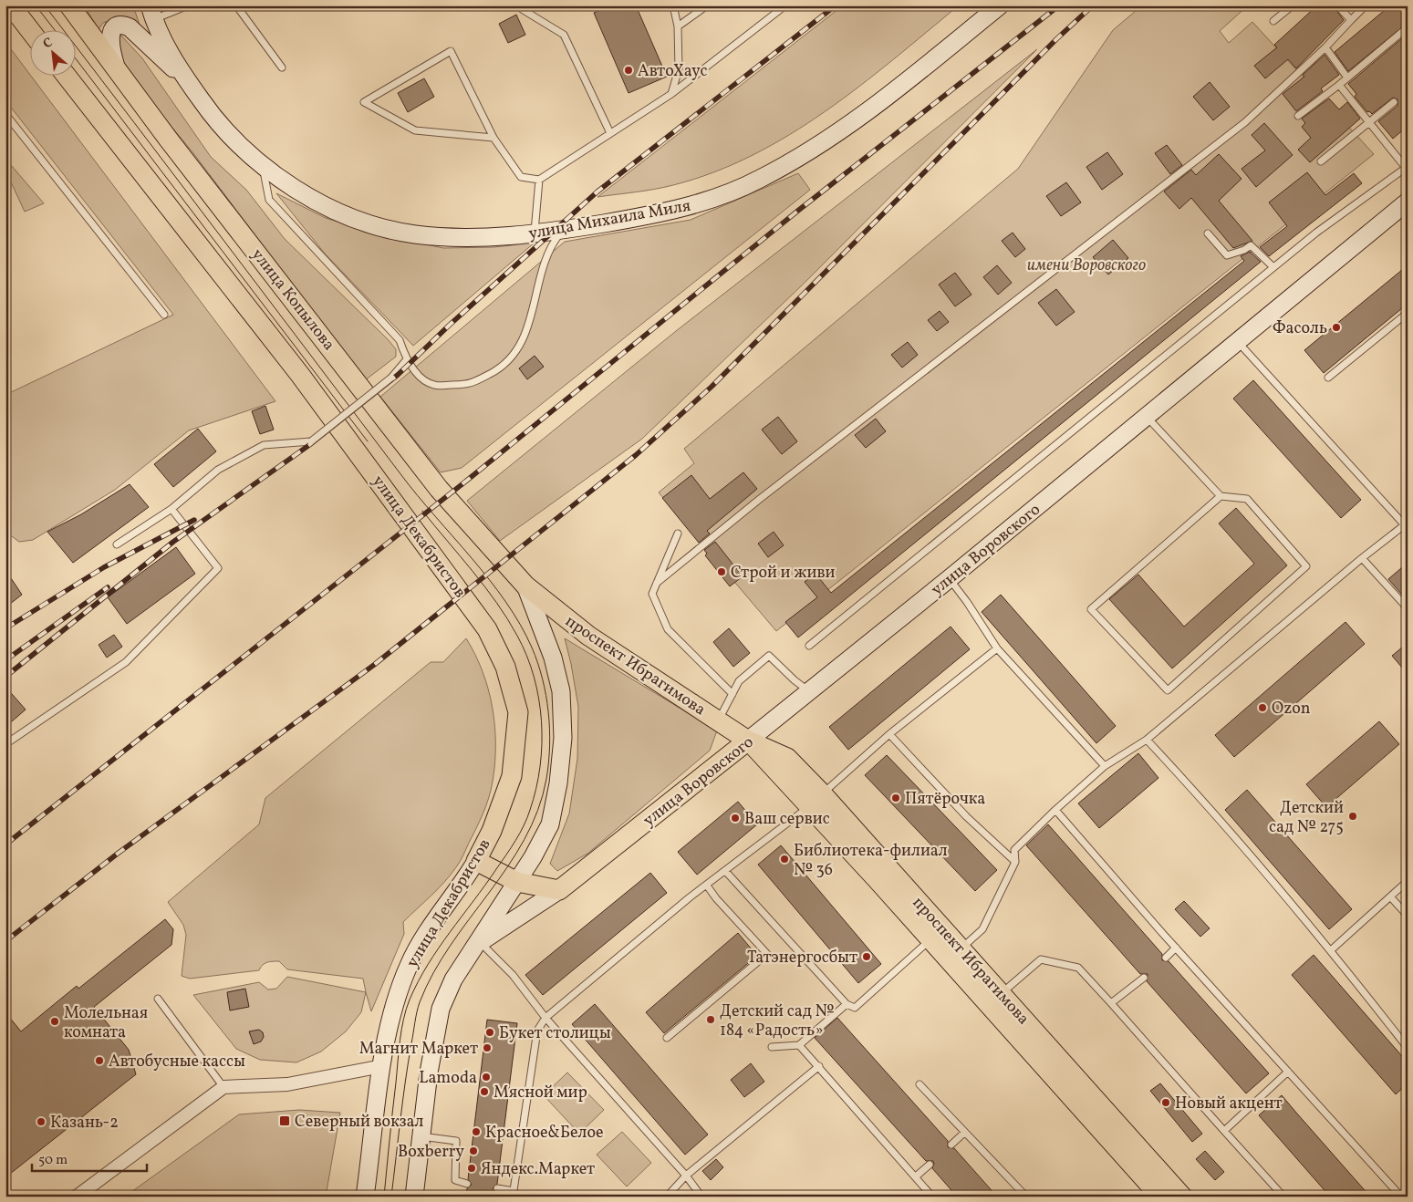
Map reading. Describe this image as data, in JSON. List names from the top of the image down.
{
  "streets": {
    "main road": [
      "улица Михаила Миля",
      "улица Копылова",
      "улица Декабристов",
      "улица Воровского",
      "проспект Ибрагимова"
    ]
  },
  "crossings": [
    ["улица Копылова", "проспект Ибрагимова"],
    ["улица Воровского", "проспект Ибрагимова"]
  ],
  "parks": ["имени Воровского"],
  "places": {
    "other": [
      "АвтоХаус",
      "Фасоль",
      "Строй и живи",
      "Ozon",
      "Пятёрочка",
      "Детский сад № 275",
      "Ваш сервис",
      "Библиотека-филиал № 36",
      "Татэнергосбыт",
      "Детский сад № 184 «Радость»",
      "Молельная комната",
      "Букет столицы",
      "Магнит Маркет",
      "Автобусные кассы",
      "Lamoda",
      "Мясной мир",
      "Новый акцент",
      "Казань-2",
      "Красное&Белое",
      "Boxberry",
      "Яндекс.Маркет"
    ],
    "transit": ["Северный вокзал"]
  },
  "scale_bar": "50 m",
  "north": "top left"
}
